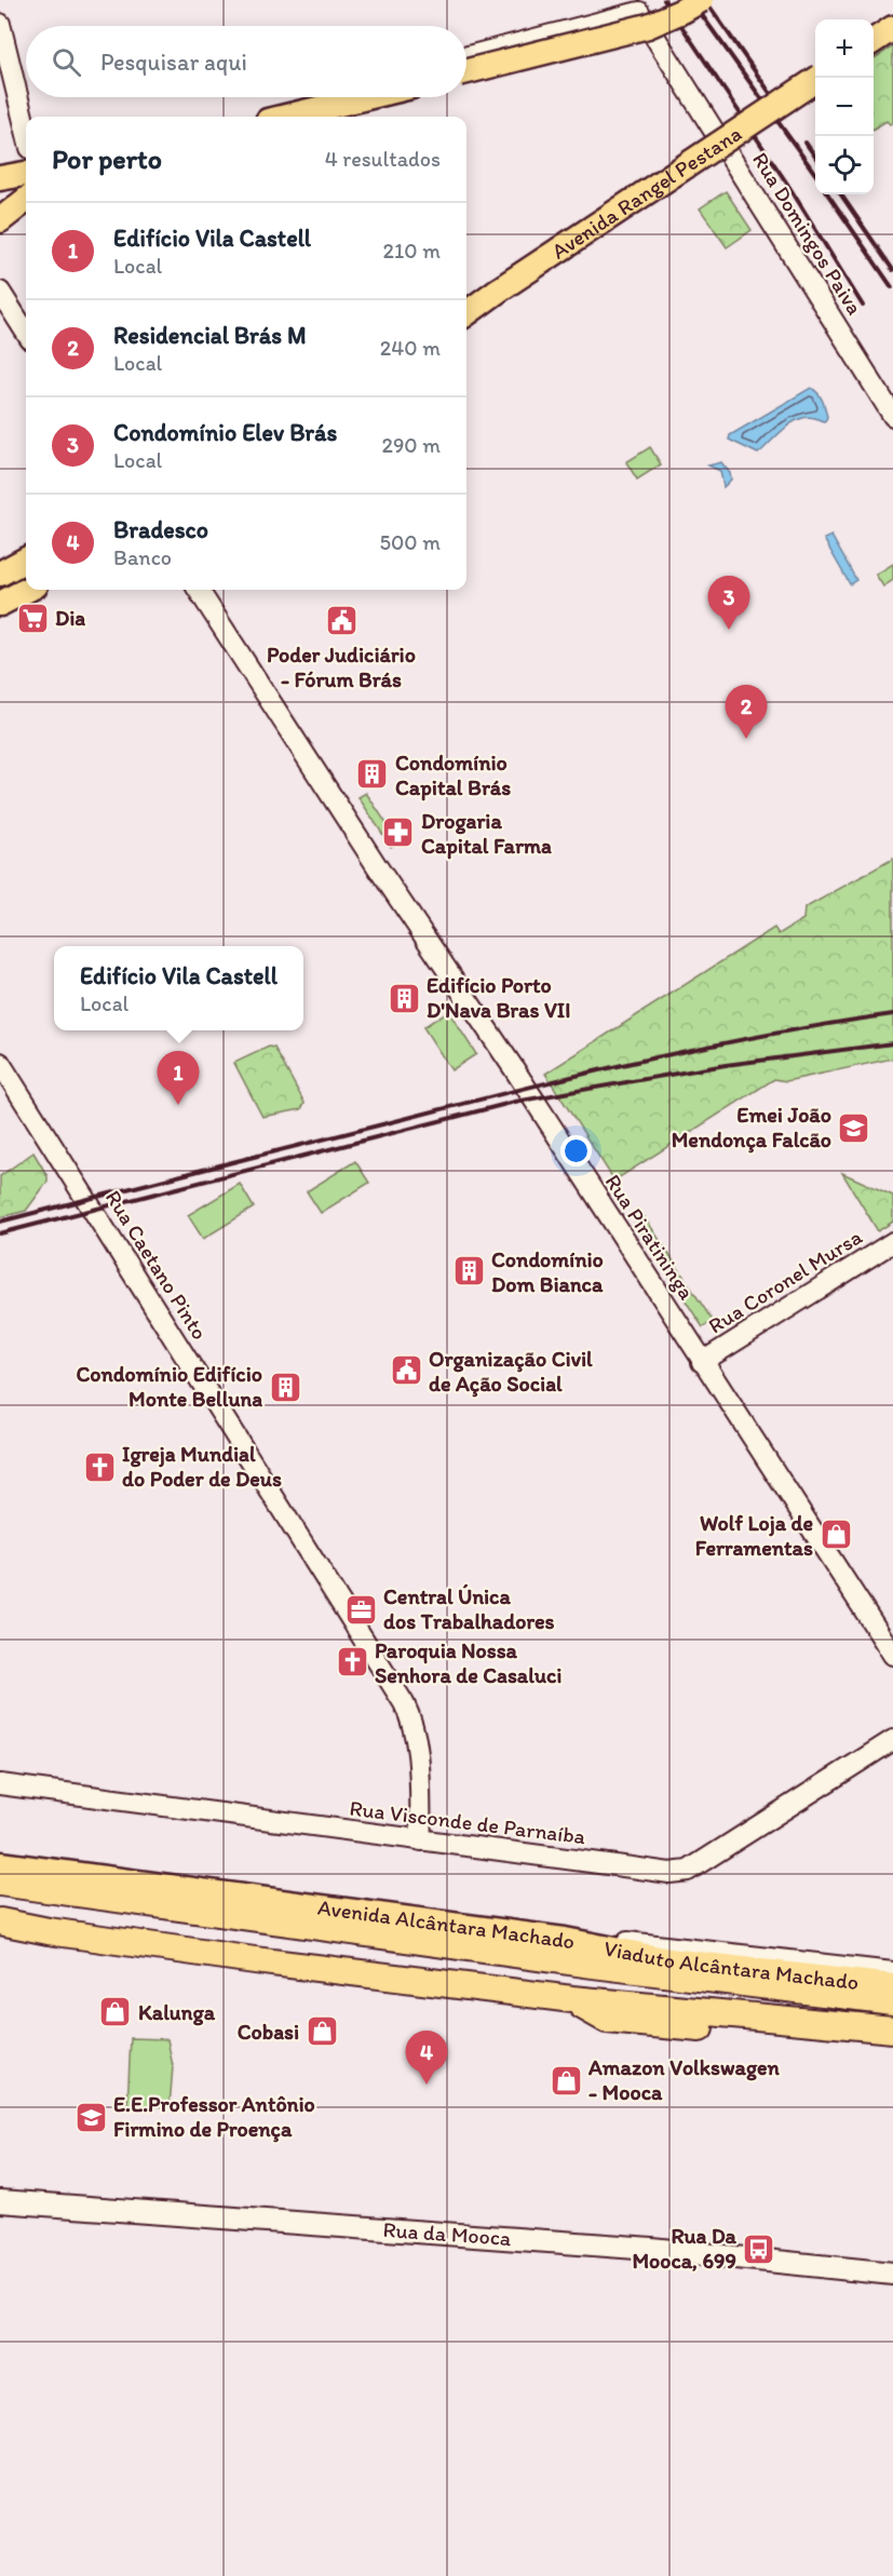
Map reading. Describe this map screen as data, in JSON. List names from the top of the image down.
{
  "streets": {
    "highway": ["Avenida Alcântara Machado", "Viaduto Alcântara Machado"],
    "main road": ["Avenida Rangel Pestana", "Rua da Mooca"],
    "street": [
      "Rua Domingos Paiva",
      "Rua Piratininga",
      "Rua Caetano Pinto",
      "Rua Coronel Mursa",
      "Rua Visconde de Parnaíba"
    ]
  },
  "crossings": [
    ["Rua Piratininga", "Rua Coronel Mursa"],
    ["Rua Caetano Pinto", "Rua Visconde de Parnaíba"],
    ["Avenida Alcântara Machado", "Viaduto Alcântara Machado"]
  ],
  "places": {
    "supermarket": ["Dia"],
    "public building": ["Poder Judiciário - Fórum Brás", "Organização Civil de Ação Social"],
    "building": [
      "Condomínio Capital Brás",
      "Edifício Porto D'Nava Bras VII",
      "Condomínio Dom Bianca",
      "Condomínio Edifício Monte Belluna"
    ],
    "pharmacy": ["Drogaria Capital Farma"],
    "school or university": ["Emei João Mendonça Falcão", "E.E.Professor Antônio Firmino de Proença"],
    "church": ["Igreja Mundial do Poder de Deus", "Paroquia Nossa Senhora de Casaluci"],
    "shop": [
      "Wolf Loja de Ferramentas",
      "Kalunga",
      "Cobasi",
      "Amazon Volkswagen - Mooca"
    ],
    "office": ["Central Única dos Trabalhadores"],
    "bus stop": ["Rua Da Mooca, 699"]
  },
  "page": {
    "map_buttons": ["+", "−"],
    "search": "Pesquisar aqui",
    "heading": ["Por perto", "4 resultados"],
    "list": [
      {
        "mark": "1",
        "name": "Edifício Vila Castell",
        "note": "Local",
        "value": "210 m"
      },
      {
        "mark": "2",
        "name": "Residencial Brás M",
        "note": "Local",
        "value": "240 m"
      },
      {
        "mark": "3",
        "name": "Condomínio Elev Brás",
        "note": "Local",
        "value": "290 m"
      },
      {
        "mark": "4",
        "name": "Bradesco",
        "note": "Banco",
        "value": "500 m"
      }
    ],
    "pins": [
      "3",
      "2",
      "1",
      "4"
    ],
    "popup": ["Edifício Vila Castell", "Local"]
  }
}
